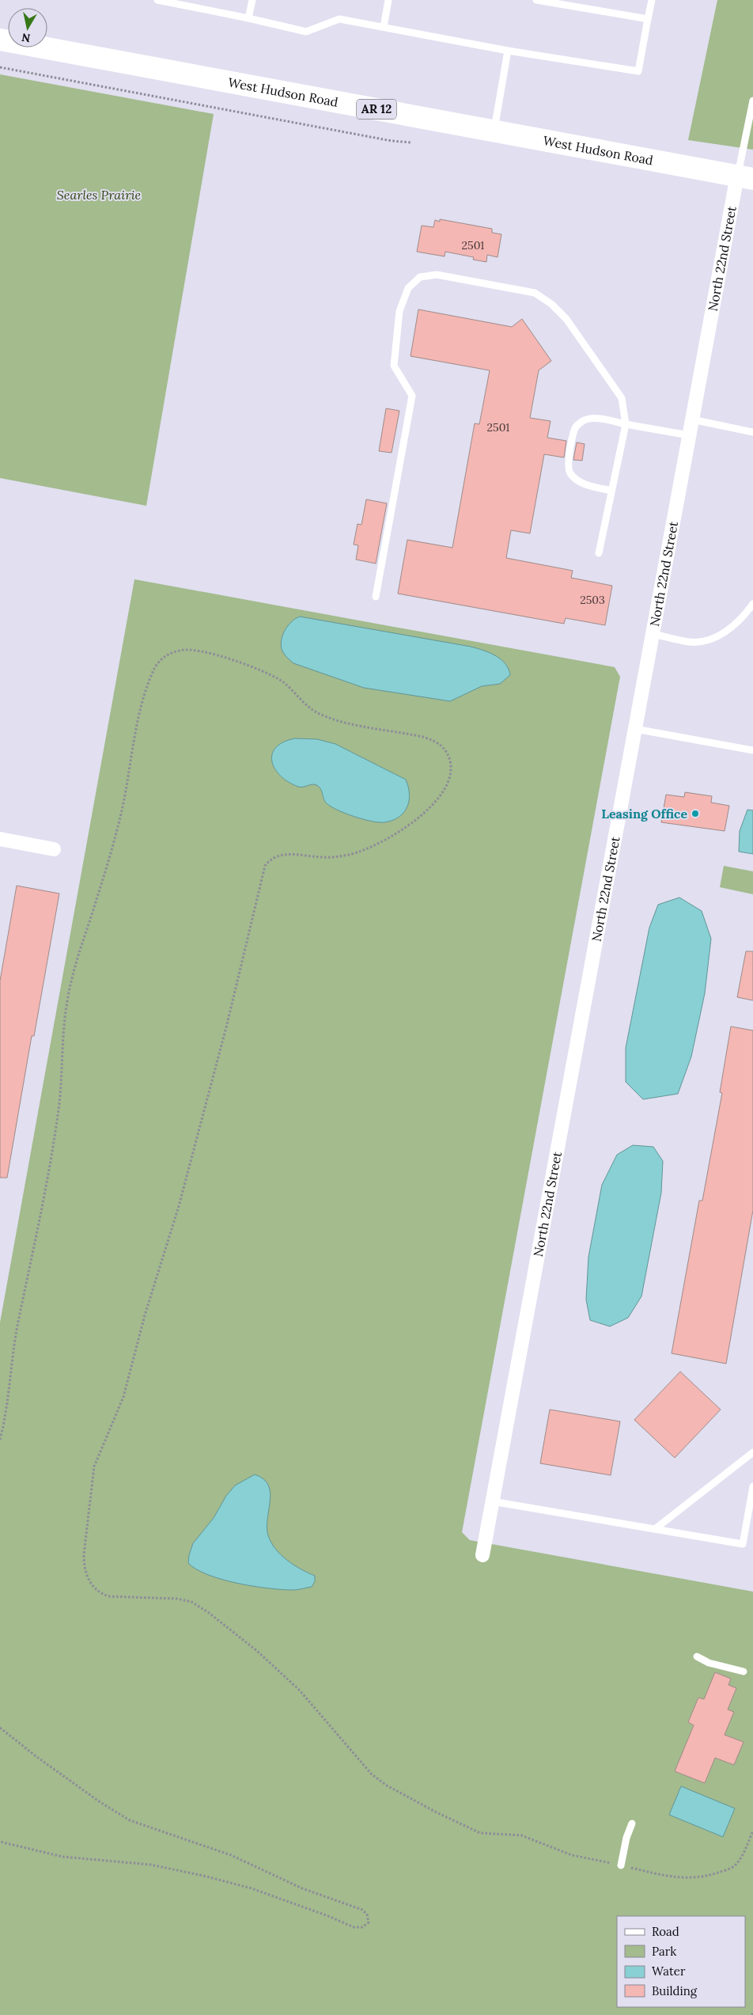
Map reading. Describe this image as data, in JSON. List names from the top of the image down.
{
  "streets": {
    "highway": ["West Hudson Road", "AR 12"],
    "street": ["North 22nd Street"]
  },
  "crossings": [
    ["West Hudson Road", "North 22nd Street"]
  ],
  "parks": ["Searles Prairie"],
  "places": ["Leasing Office"],
  "house_numbers": ["2501", "2501", "2503"],
  "legend": [
    "Road",
    "Park",
    "Water",
    "Building"
  ],
  "north": "bottom"
}
